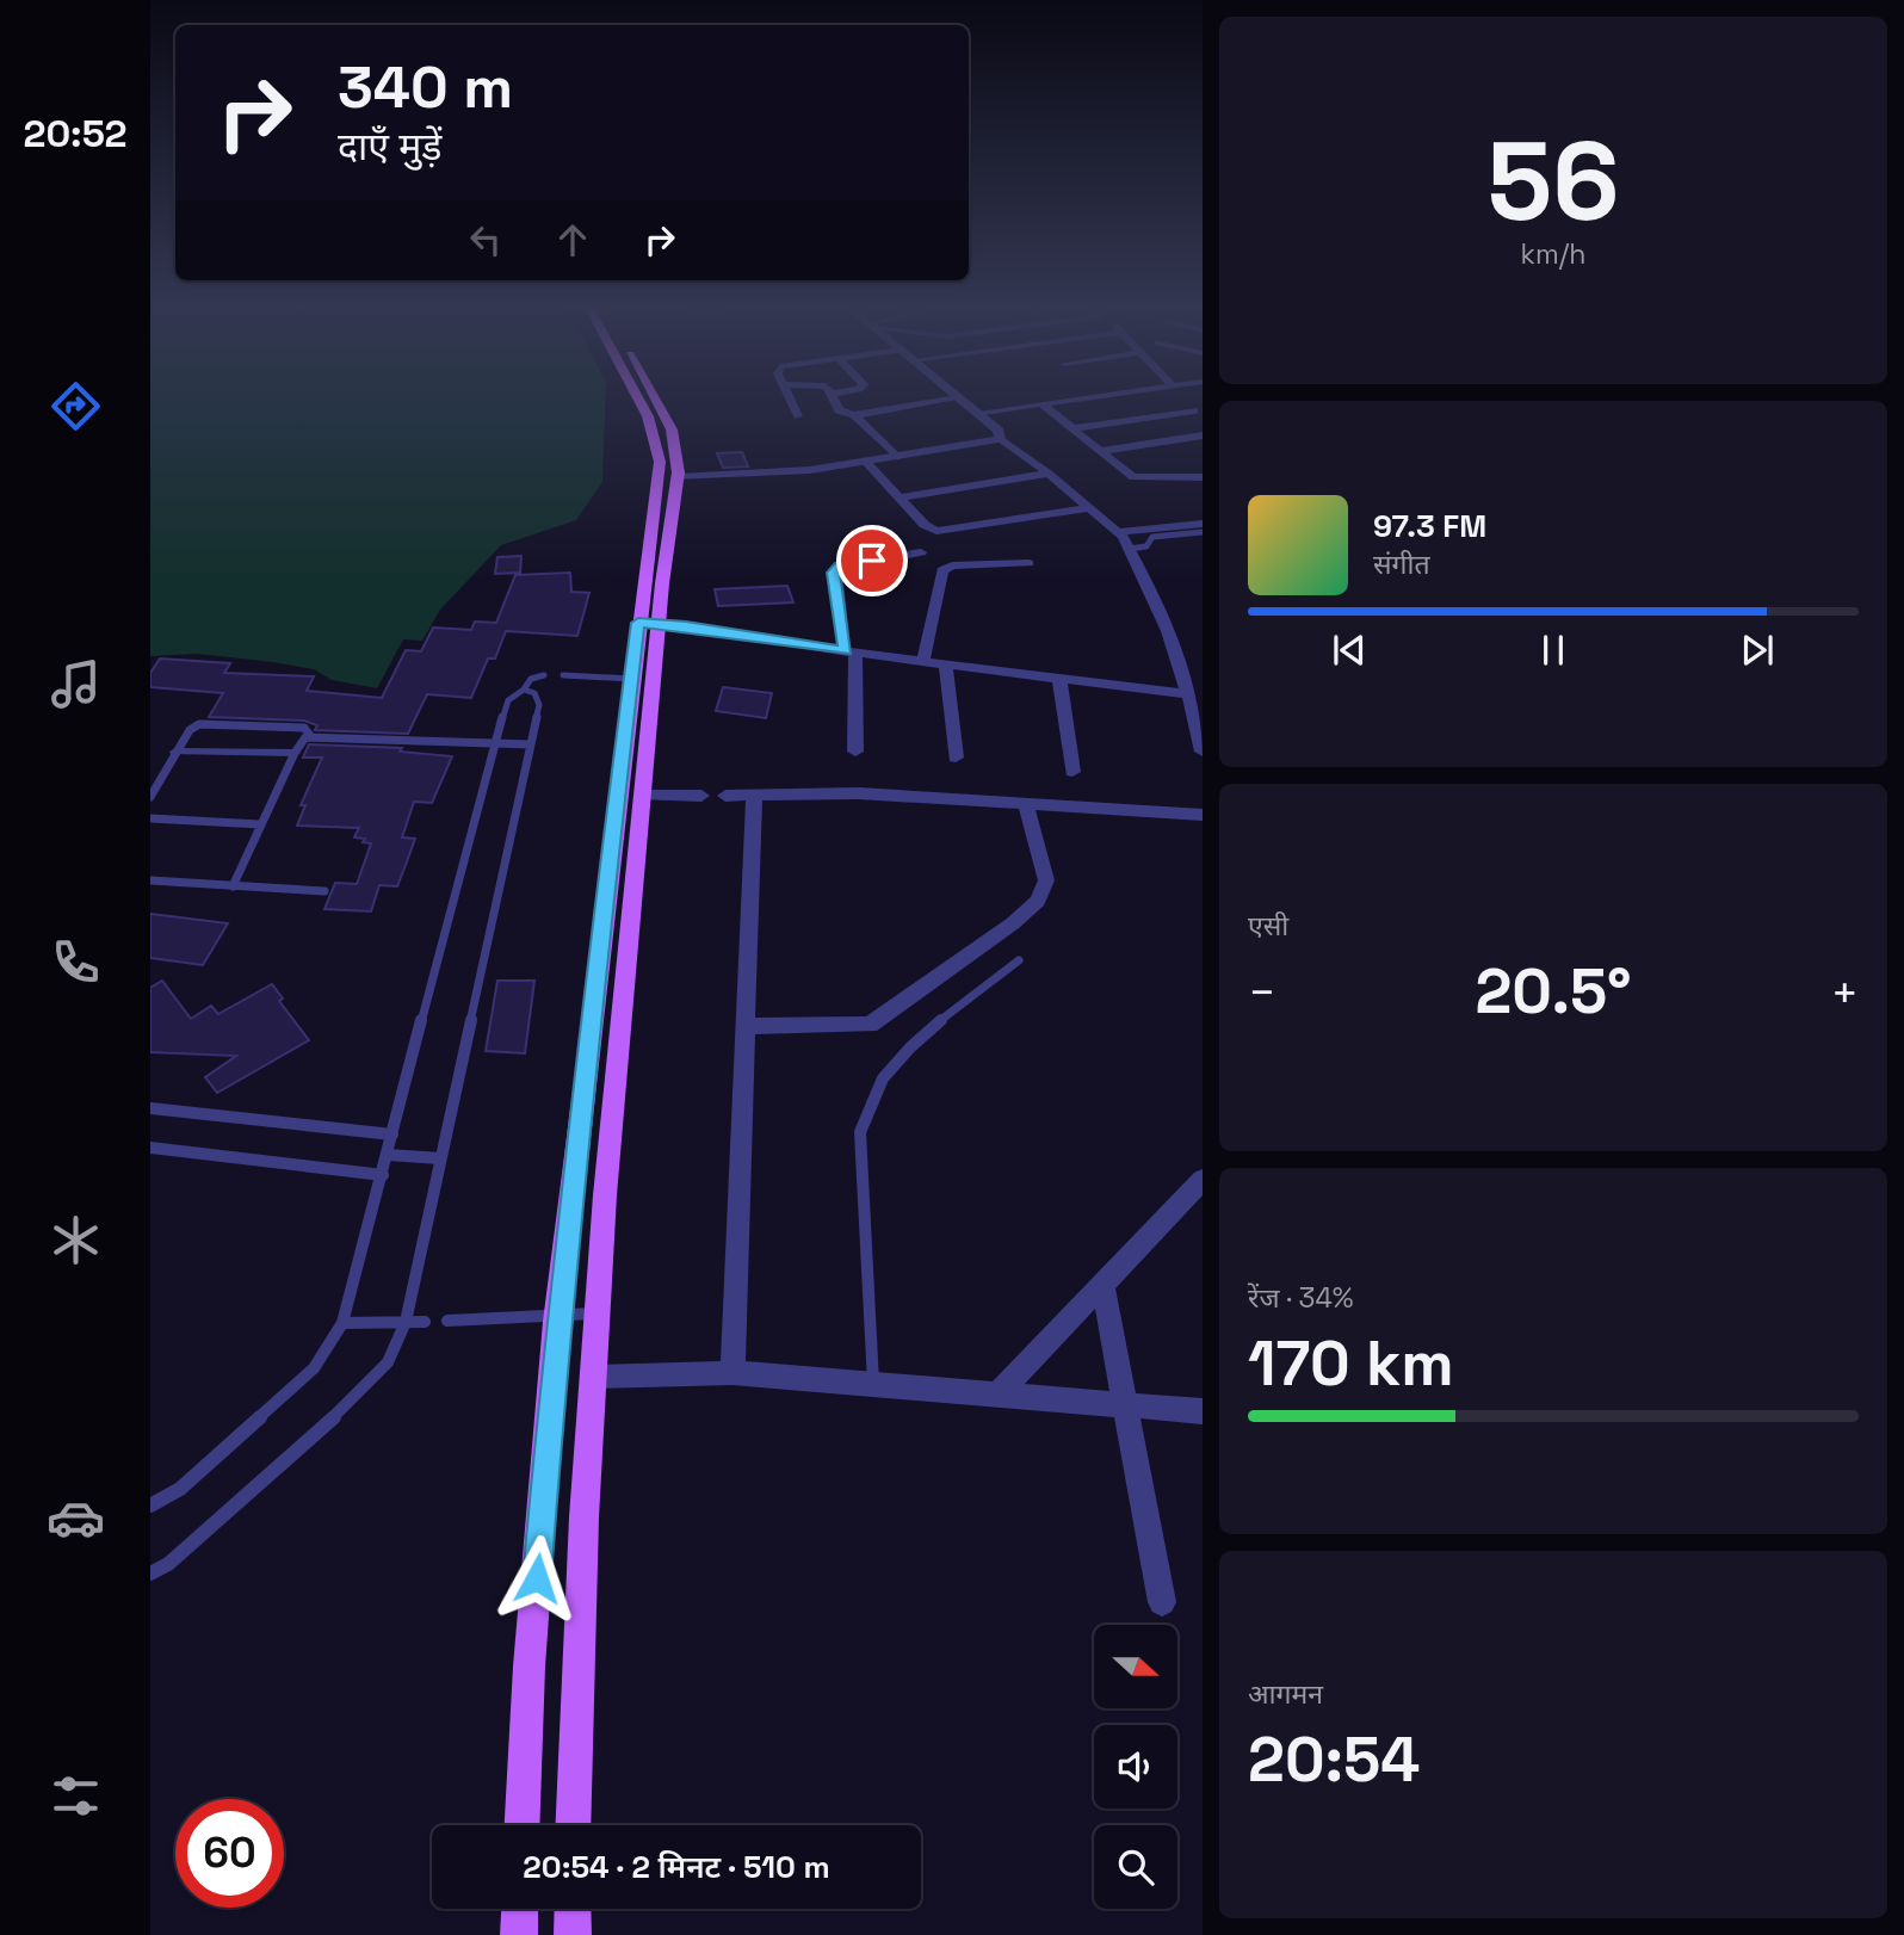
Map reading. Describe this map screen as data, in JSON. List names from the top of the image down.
{
  "north": "right",
  "page": {
    "tabs": "20:52",
    "tile": [
      ["56", "km/h"],
      "एसी",
      ["रेंज · 34%", "170 km"],
      ["आगमन", "20:54"]
    ],
    "turn": ["340 m", "दाएँ मुड़ें"],
    "song": ["97.3 FM", "संगीत"],
    "heat": ["−", "20.5°", "+"],
    "limit": "60",
    "trip": "20:54 · 2 मिनट · 510 m"
  }
}
